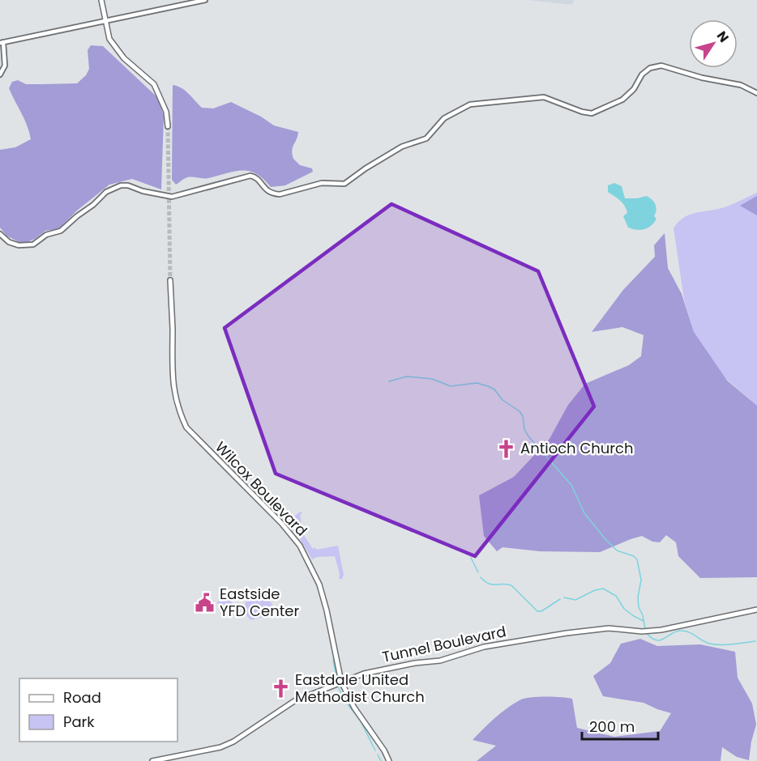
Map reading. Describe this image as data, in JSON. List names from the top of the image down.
{
  "streets": {
    "main road": ["Wilcox Boulevard", "Tunnel Boulevard"]
  },
  "crossings": [
    ["Wilcox Boulevard", "Tunnel Boulevard"]
  ],
  "places": {
    "church": ["Antioch Church", "Eastdale United Methodist Church"],
    "public building": ["Eastside YFD Center"]
  },
  "legend": ["Road", "Park"],
  "scale_bar": "200 m",
  "north": "top right"
}
